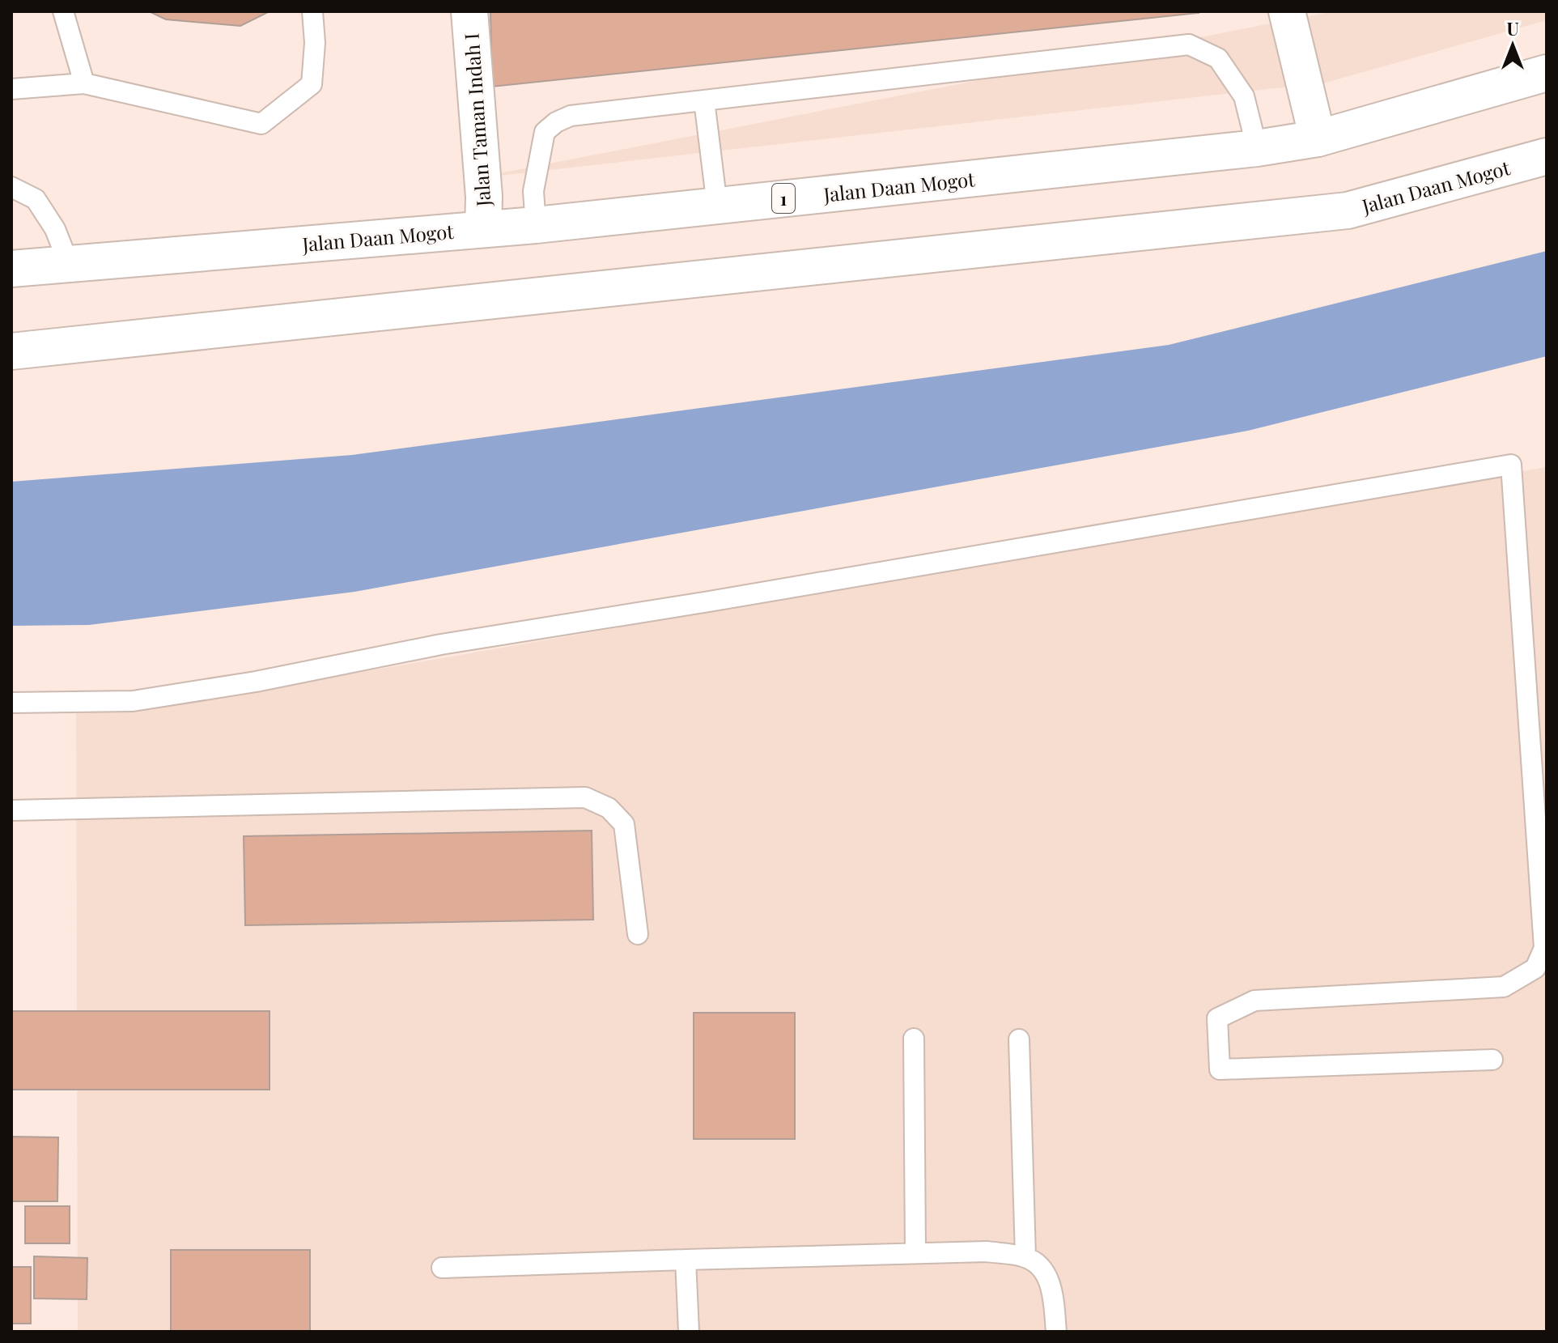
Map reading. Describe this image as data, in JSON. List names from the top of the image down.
{
  "streets": {
    "main road": ["Jalan Taman Indah I", "Jalan Daan Mogot", "1"]
  },
  "crossings": [
    ["Jalan Taman Indah I", "Jalan Daan Mogot"]
  ],
  "north": "top"
}
